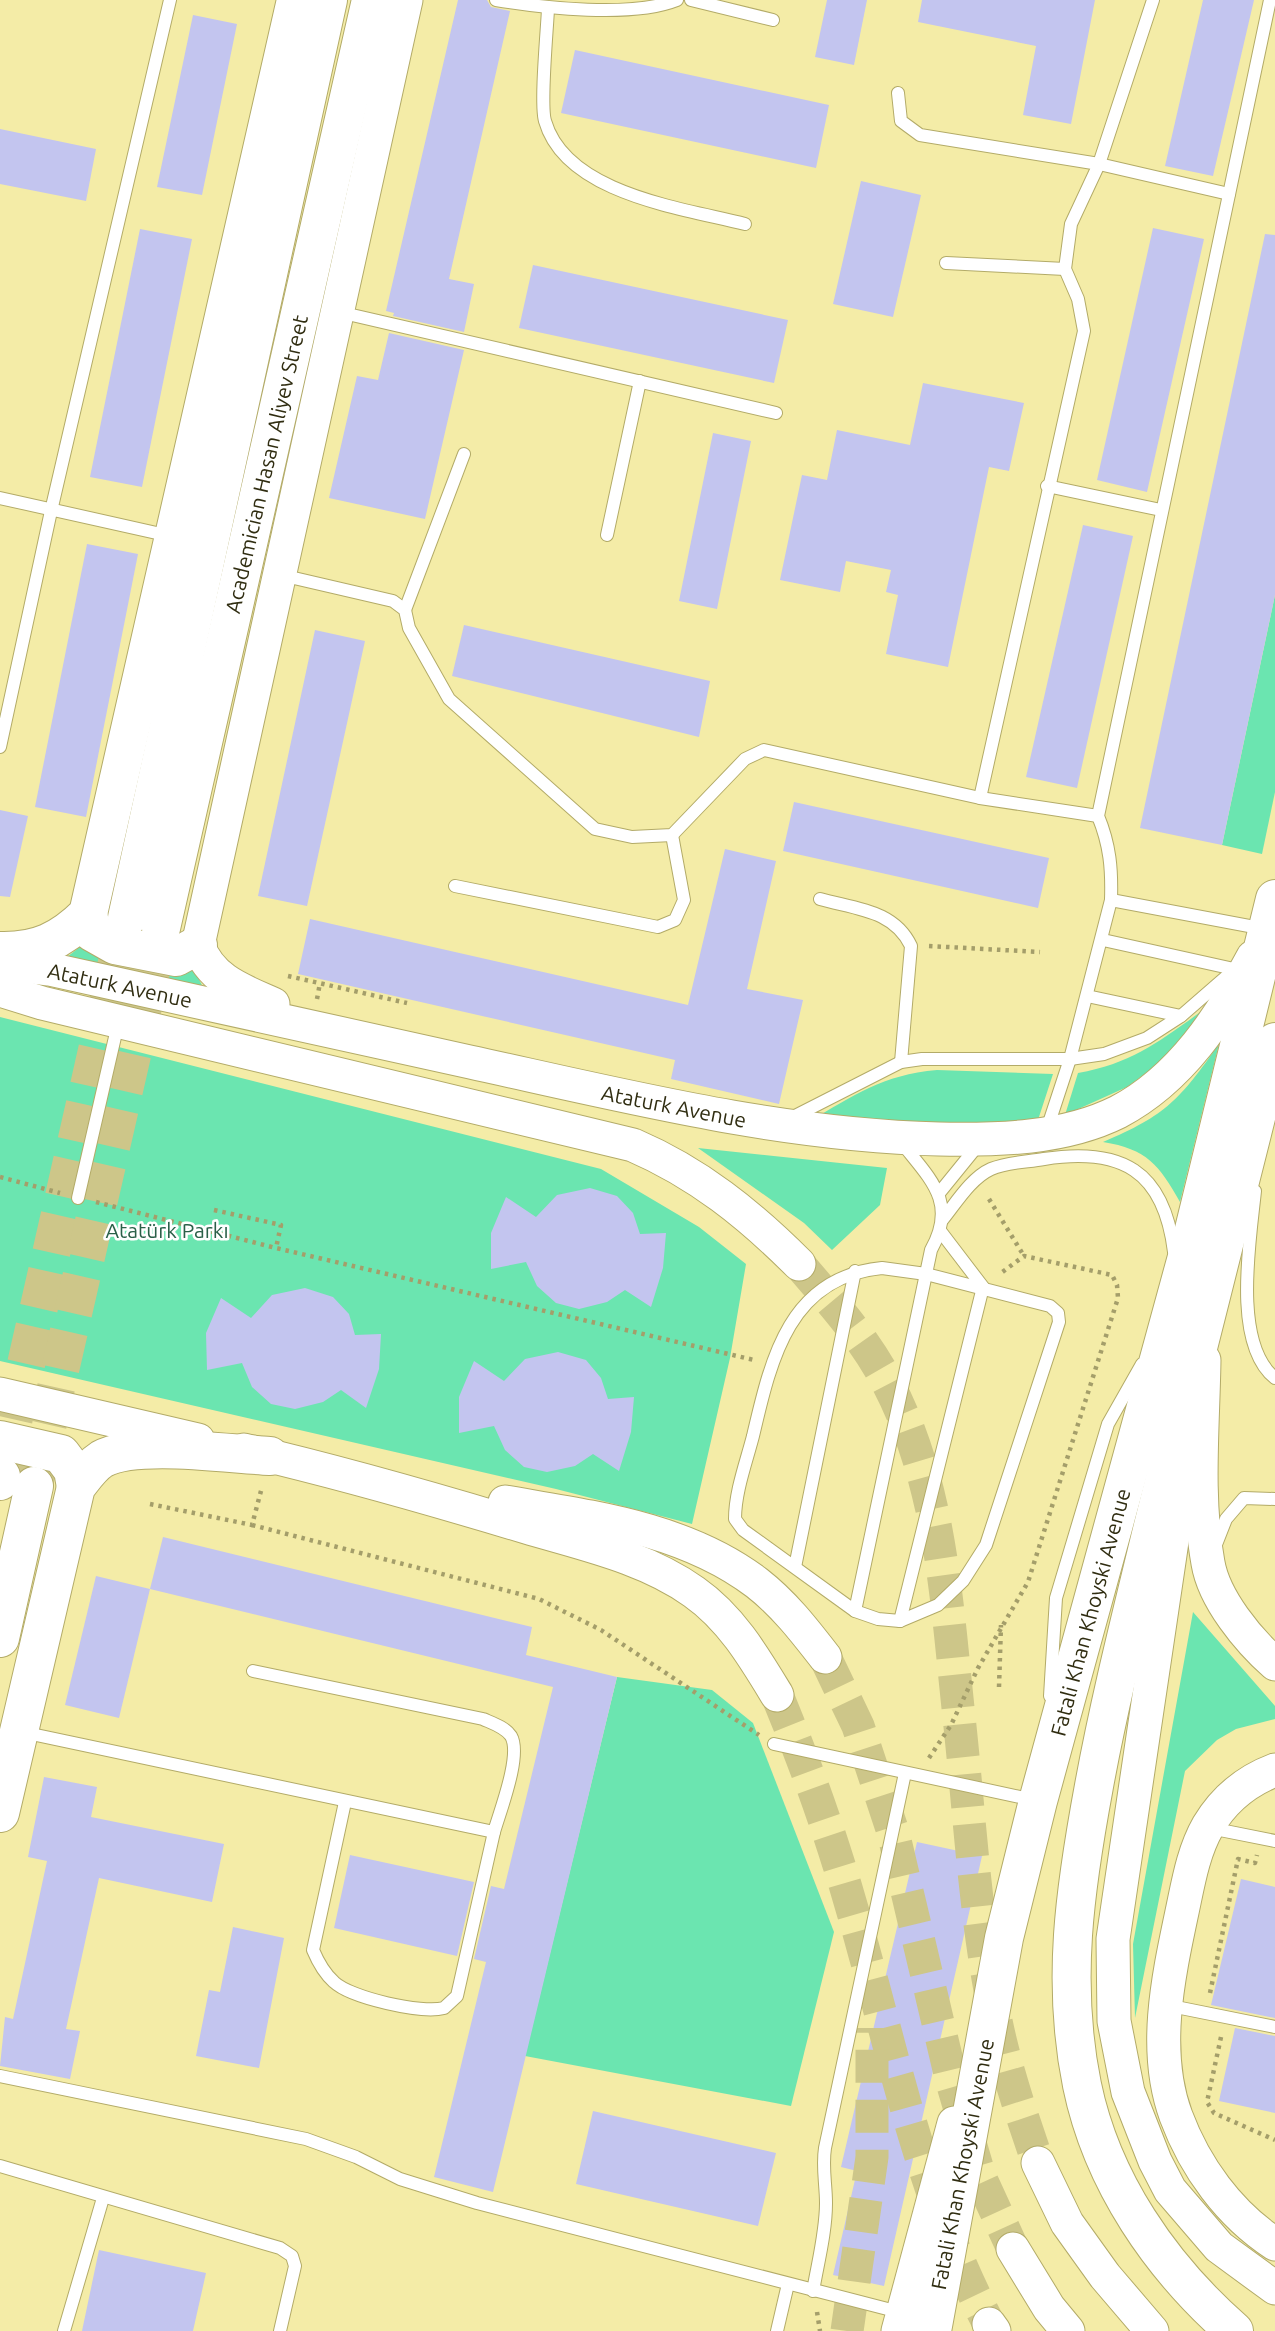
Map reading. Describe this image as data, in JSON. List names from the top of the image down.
{
  "streets": {
    "main road": ["Academician Hasan Aliyev Street", "Ataturk Avenue", "Fatali Khan Khoyski Avenue"]
  },
  "crossings": [
    ["Ataturk Avenue", "Fatali Khan Khoyski Avenue"]
  ],
  "parks": ["Atatürk Parkı"]
}
